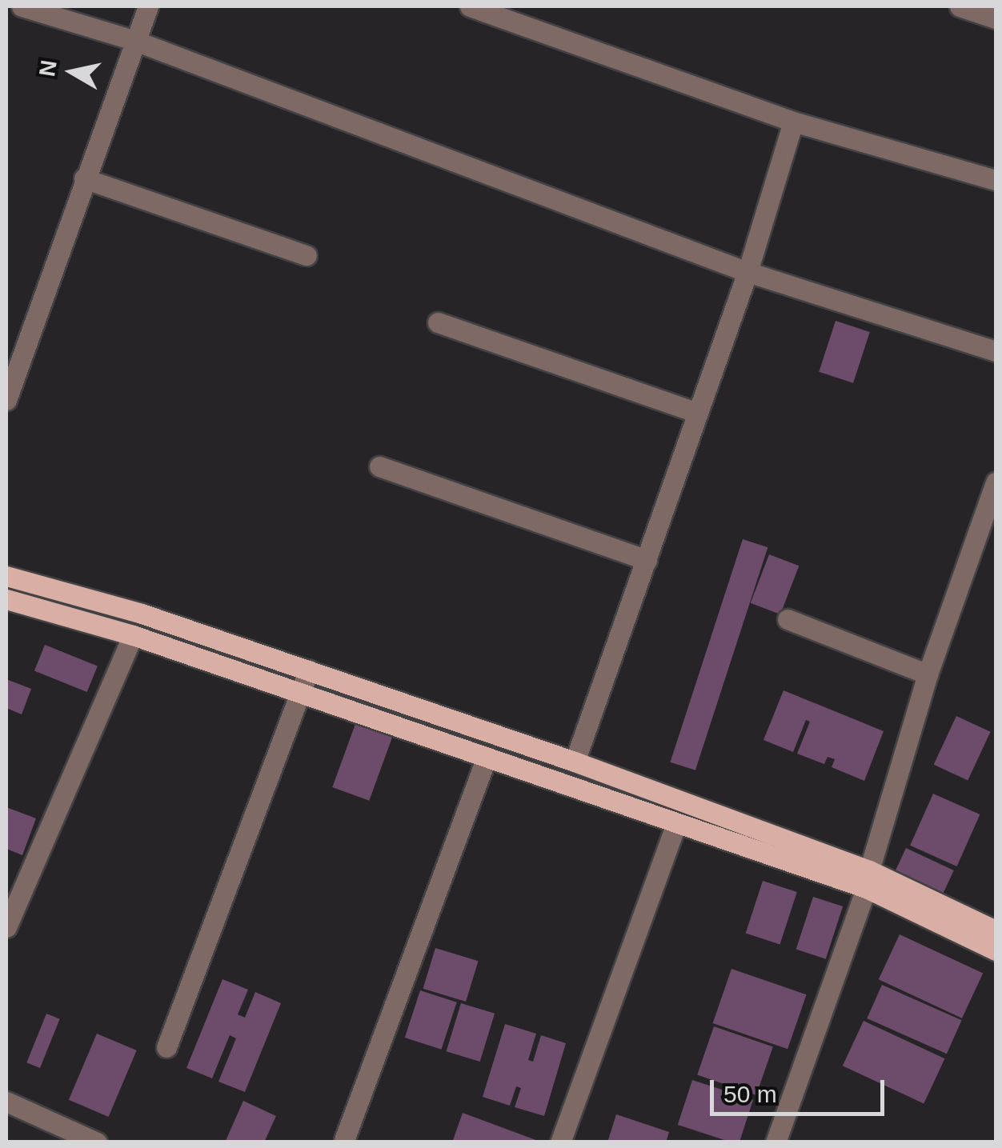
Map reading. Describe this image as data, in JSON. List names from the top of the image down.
{
  "scale_bar": "50 m",
  "north": "left"
}
